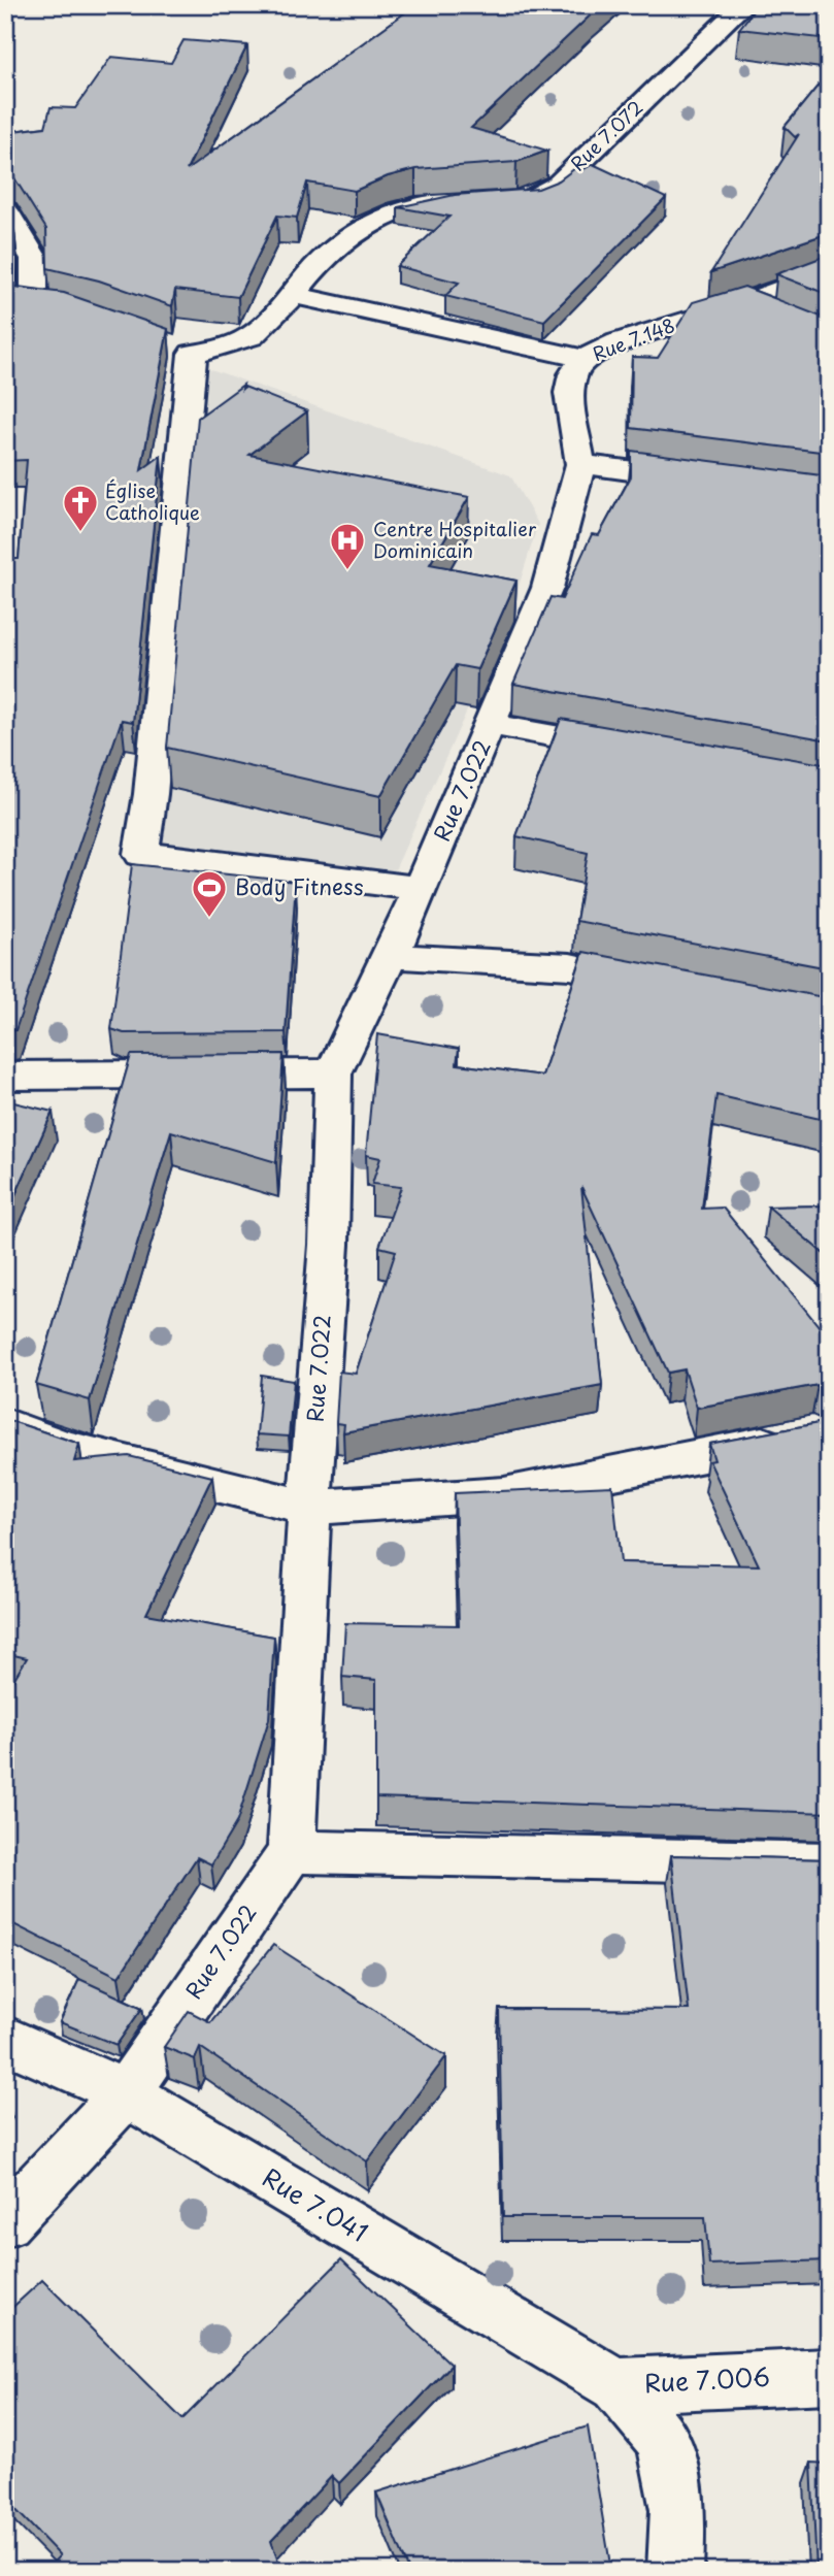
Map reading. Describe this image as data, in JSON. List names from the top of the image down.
{
  "streets": {
    "street": [
      "Rue 7.072",
      "Rue 7.148",
      "Rue 7.022",
      "Rue 7.041",
      "Rue 7.006"
    ]
  },
  "crossings": [
    ["Rue 7.148", "Rue 7.022"],
    ["Rue 7.022", "Rue 7.041"],
    ["Rue 7.041", "Rue 7.006"]
  ],
  "places": {
    "church": ["Église Catholique"],
    "hospital": ["Centre Hospitalier Dominicain"],
    "sports": ["Body Fitness"]
  }
}
